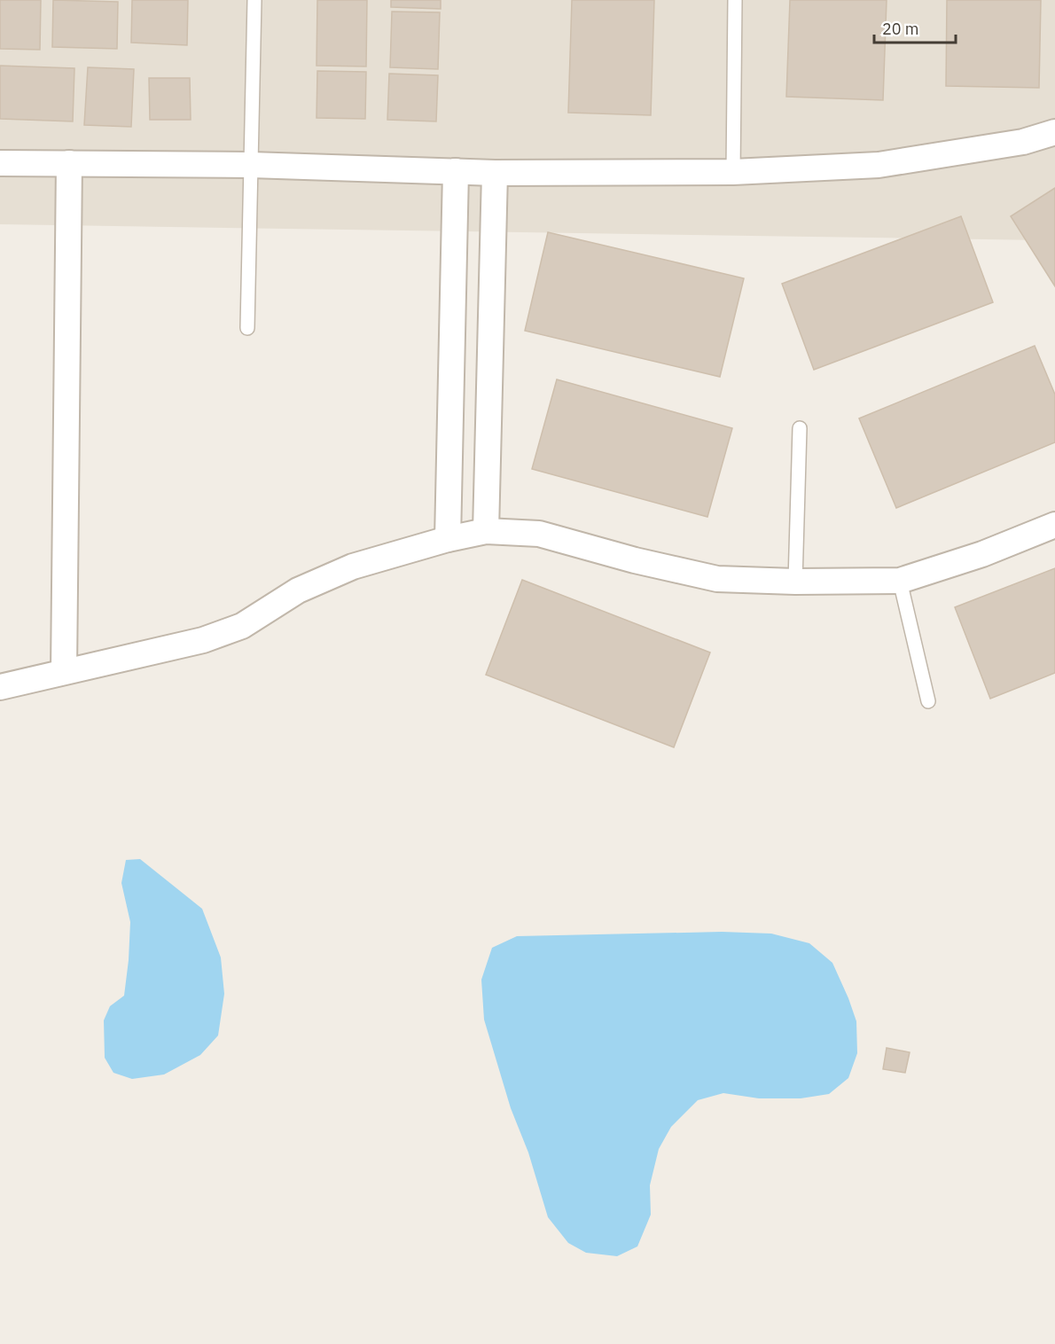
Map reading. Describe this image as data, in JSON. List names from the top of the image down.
{
  "scale_bar": "20 m"
}
